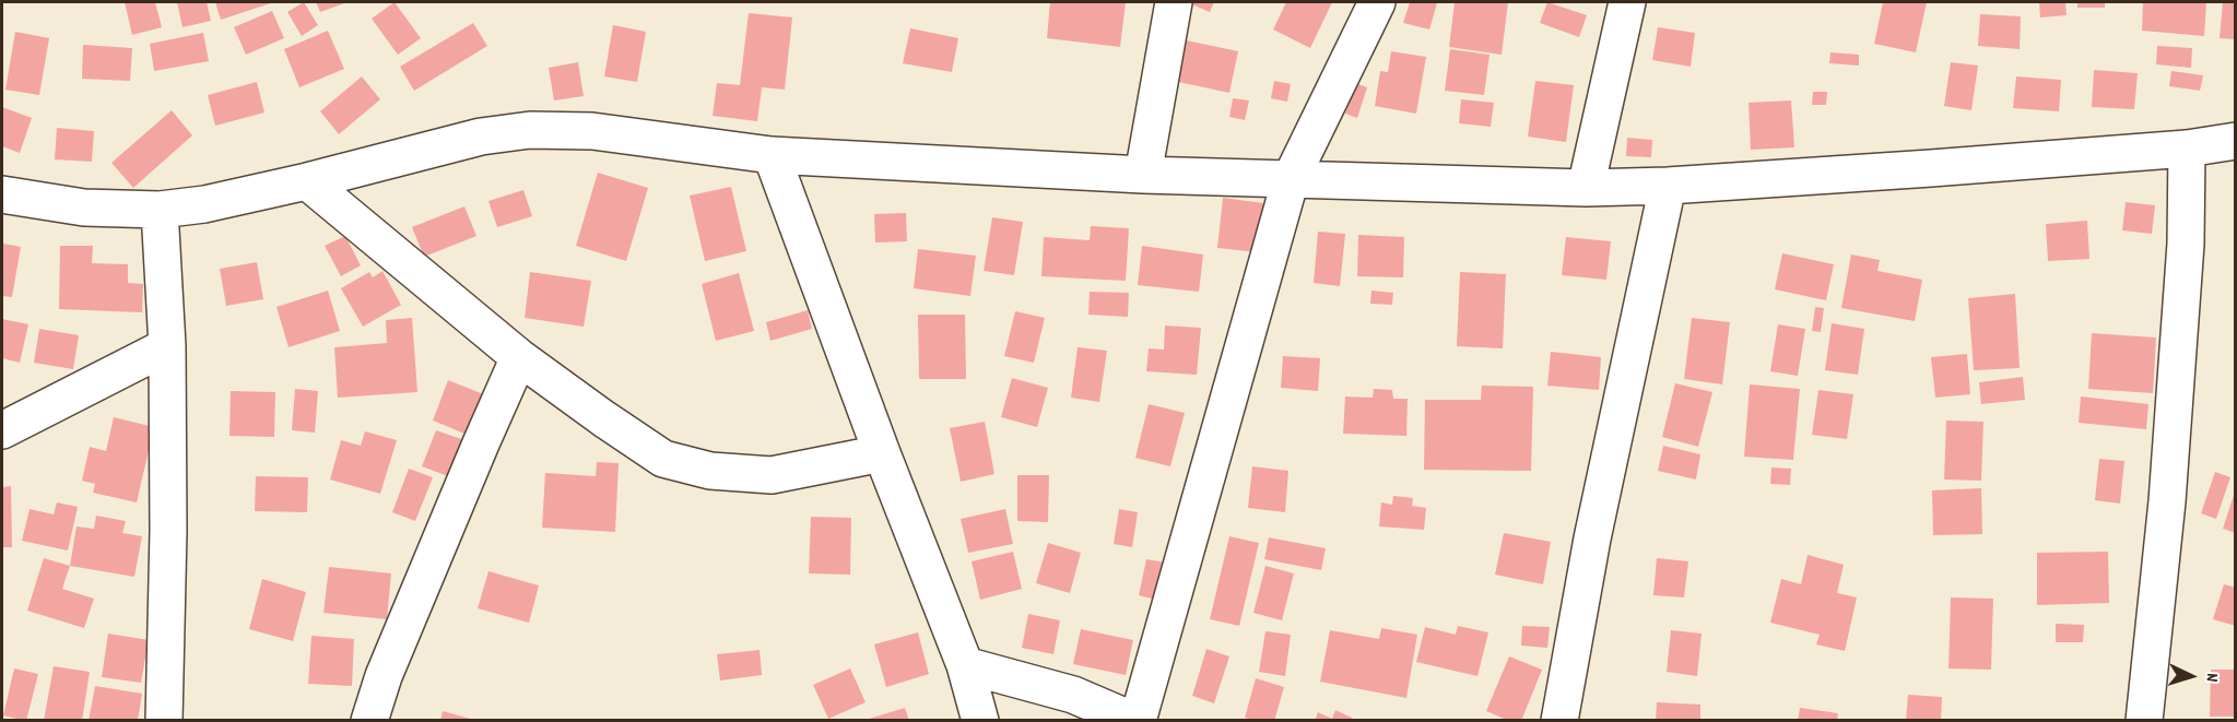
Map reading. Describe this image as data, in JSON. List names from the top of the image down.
{
  "north": "right"
}
